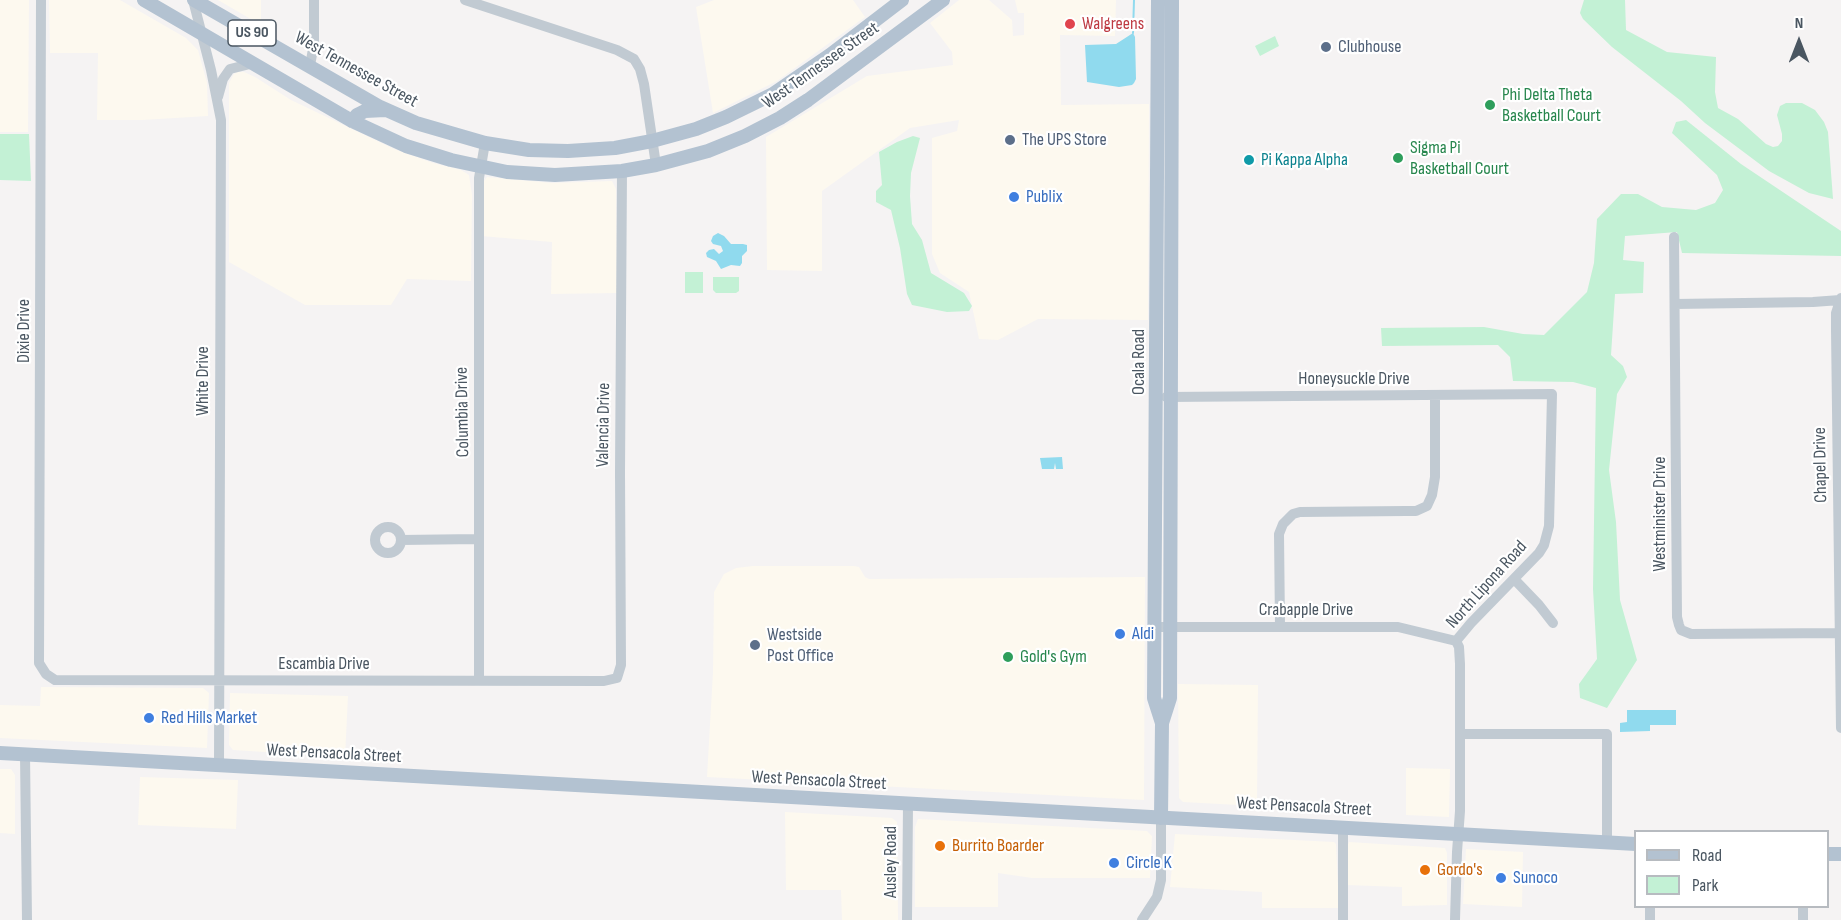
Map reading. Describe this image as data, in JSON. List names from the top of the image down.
{
  "streets": {
    "main road": [
      "US 90",
      "West Tennessee Street",
      "Ocala Road",
      "West Pensacola Street"
    ],
    "street": [
      "Dixie Drive",
      "Honeysuckle Drive",
      "White Drive",
      "Columbia Drive",
      "Valencia Drive",
      "Chapel Drive",
      "Westminister Drive",
      "North Lipona Road",
      "Crabapple Drive",
      "Escambia Drive",
      "Ausley Road"
    ]
  },
  "crossings": [
    ["West Tennessee Street", "White Drive"],
    ["West Tennessee Street", "Columbia Drive"],
    ["West Tennessee Street", "Valencia Drive"],
    ["Dixie Drive", "Escambia Drive"],
    ["Ocala Road", "Honeysuckle Drive"],
    ["Ocala Road", "Crabapple Drive"],
    ["Ocala Road", "West Pensacola Street"],
    ["Honeysuckle Drive", "North Lipona Road"],
    ["White Drive", "Escambia Drive"],
    ["White Drive", "West Pensacola Street"],
    ["Columbia Drive", "Escambia Drive"],
    ["Valencia Drive", "Escambia Drive"],
    ["Chapel Drive", "Westminister Drive"],
    ["North Lipona Road", "Crabapple Drive"],
    ["North Lipona Road", "West Pensacola Street"],
    ["West Pensacola Street", "Ausley Road"]
  ],
  "places": [
    "Walgreens",
    "Clubhouse",
    "Phi Delta Theta Basketball Court",
    "The UPS Store",
    "Sigma Pi Basketball Court",
    "Pi Kappa Alpha",
    "Publix",
    "Aldi",
    "Westside Post Office",
    "Gold's Gym",
    "Red Hills Market",
    "Burrito Boarder",
    "Circle K",
    "Gordo's",
    "Sunoco"
  ],
  "legend": ["Road", "Park"],
  "north": "top"
}
